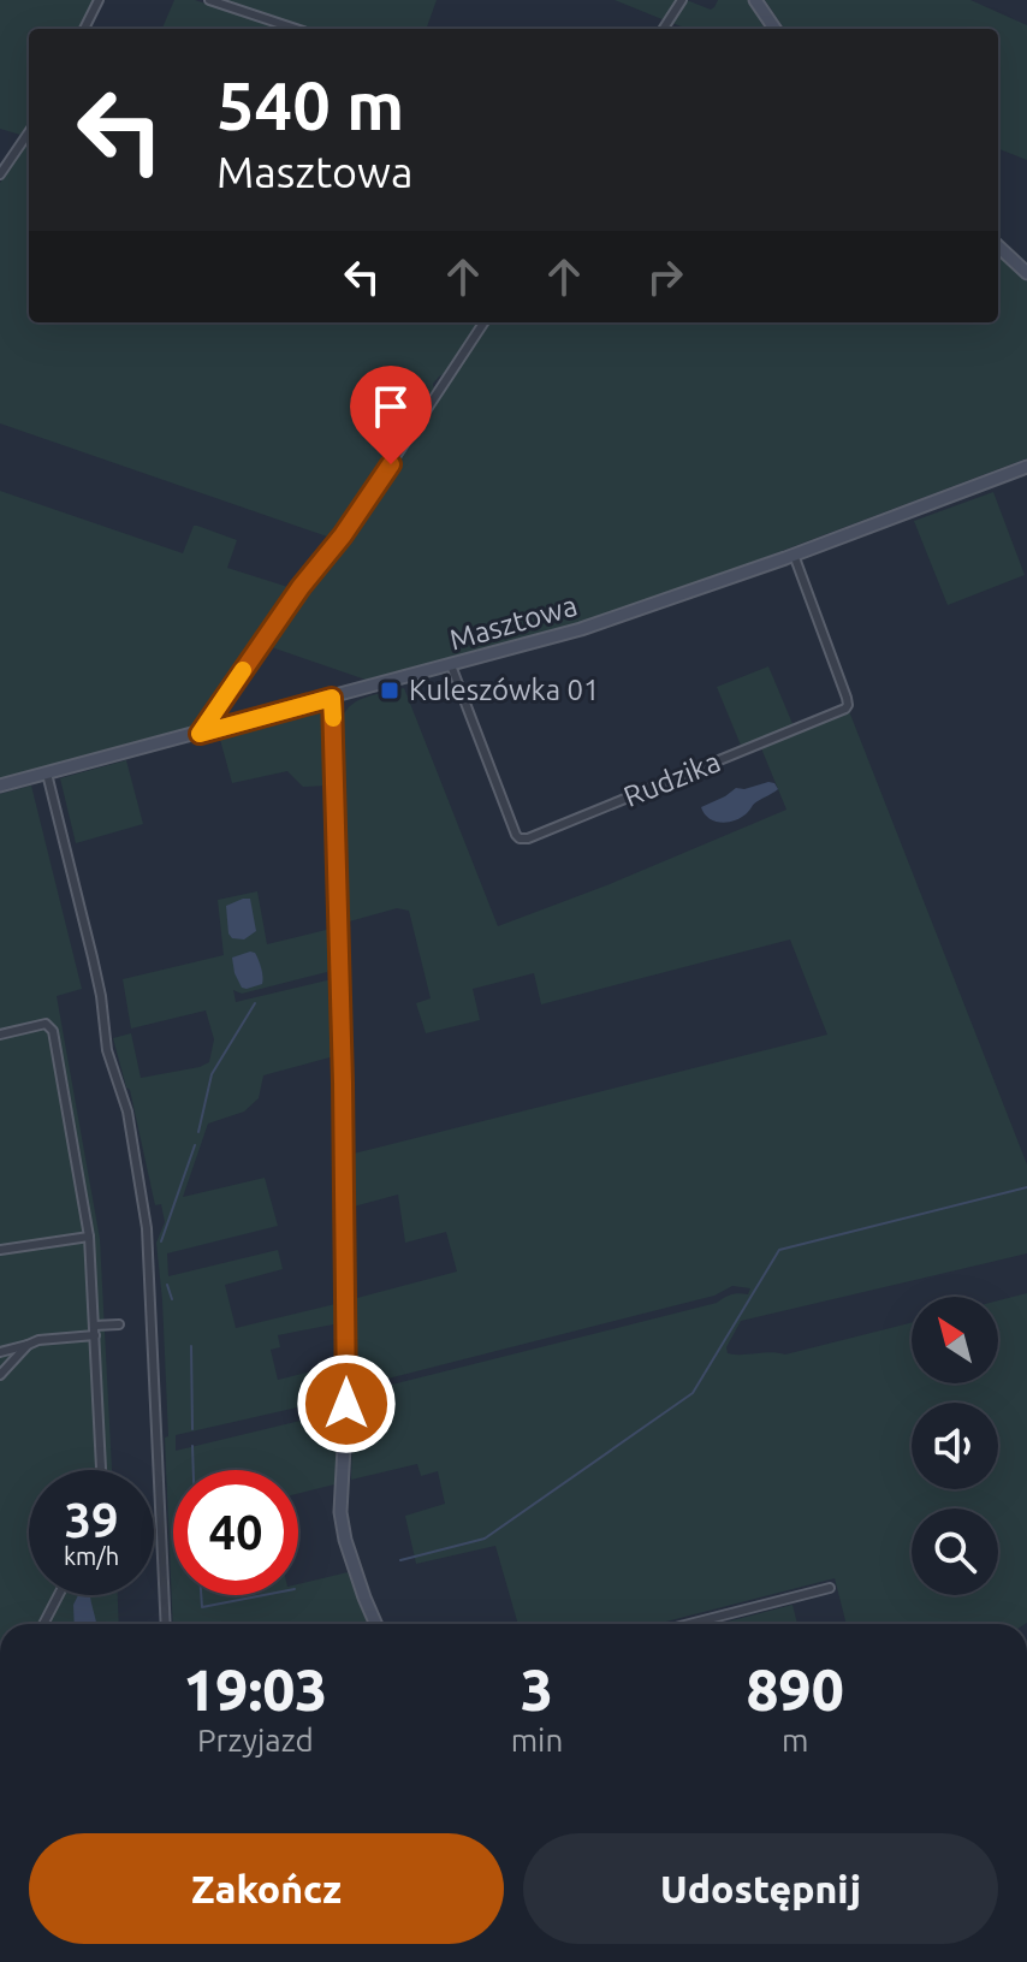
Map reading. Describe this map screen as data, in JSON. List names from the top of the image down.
{
  "streets": {
    "street": ["Masztowa", "Rudzika"]
  },
  "crossings": [
    ["Masztowa", "Rudzika"]
  ],
  "places": {
    "transit": ["Kuleszówka 01"]
  },
  "north": "top left",
  "page": {
    "turn": ["540 m", "Masztowa"],
    "speed": "39 km/h",
    "limit": "40",
    "eta": [
      "19:03",
      "Przyjazd",
      "3",
      "min",
      "890",
      "m"
    ],
    "buttons": ["Zakończ", "Udostępnij"]
  }
}
